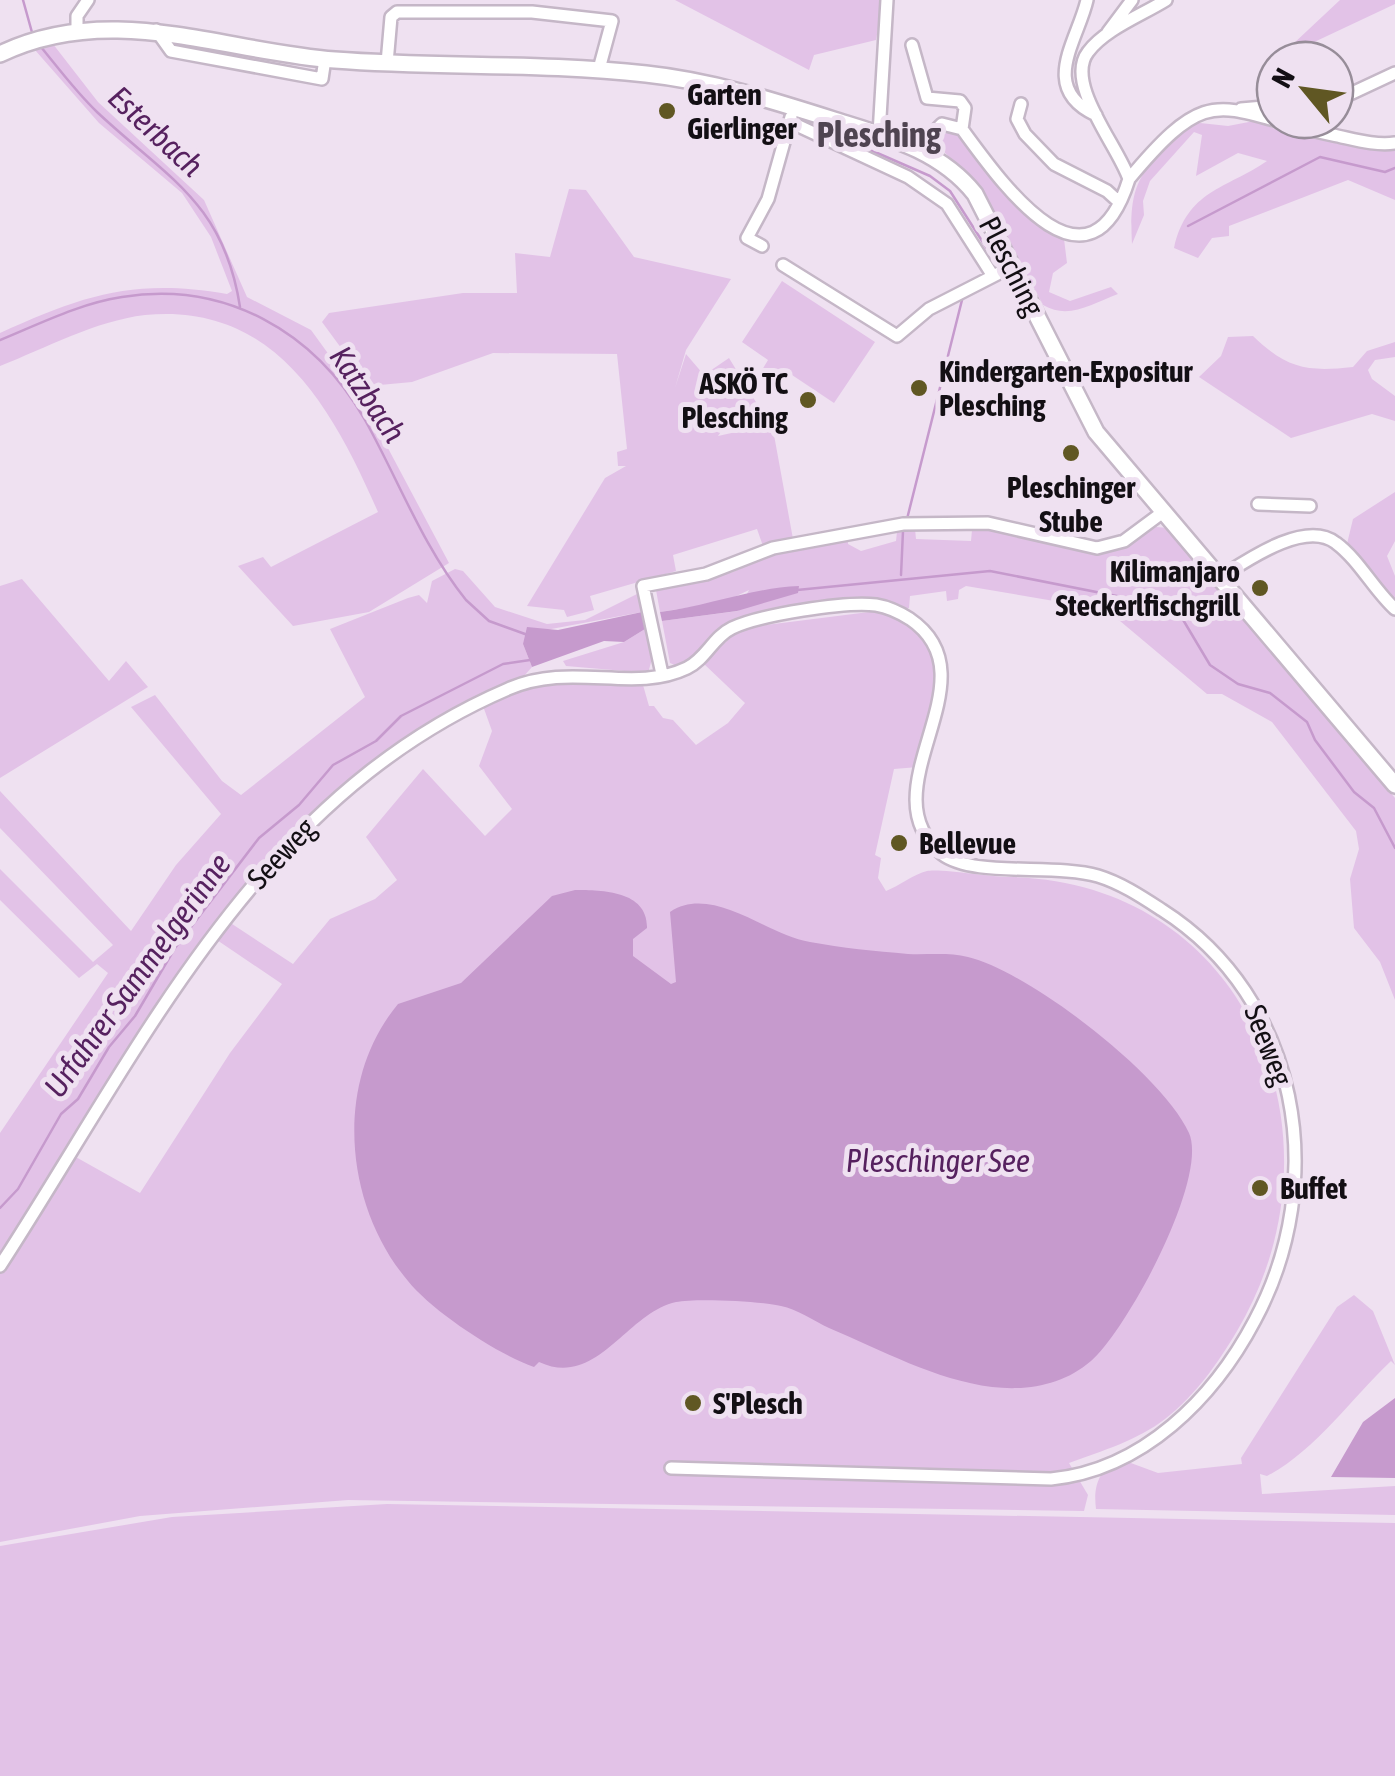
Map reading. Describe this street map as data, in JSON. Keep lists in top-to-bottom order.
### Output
{
  "streets": {
    "main road": ["Plesching"],
    "street": ["Seeweg"]
  },
  "districts": ["Plesching"],
  "water": [
    "Esterbach",
    "Katzbach",
    "Urfahrer Sammelgerinne",
    "Pleschinger See"
  ],
  "places": [
    "Garten Gierlinger",
    "Kindergarten-Expositur Plesching",
    "ASKÖ TC Plesching",
    "Pleschinger Stube",
    "Kilimanjaro Steckerlfischgrill",
    "Bellevue",
    "Buffet",
    "S'Plesch"
  ],
  "north": "top left"
}
